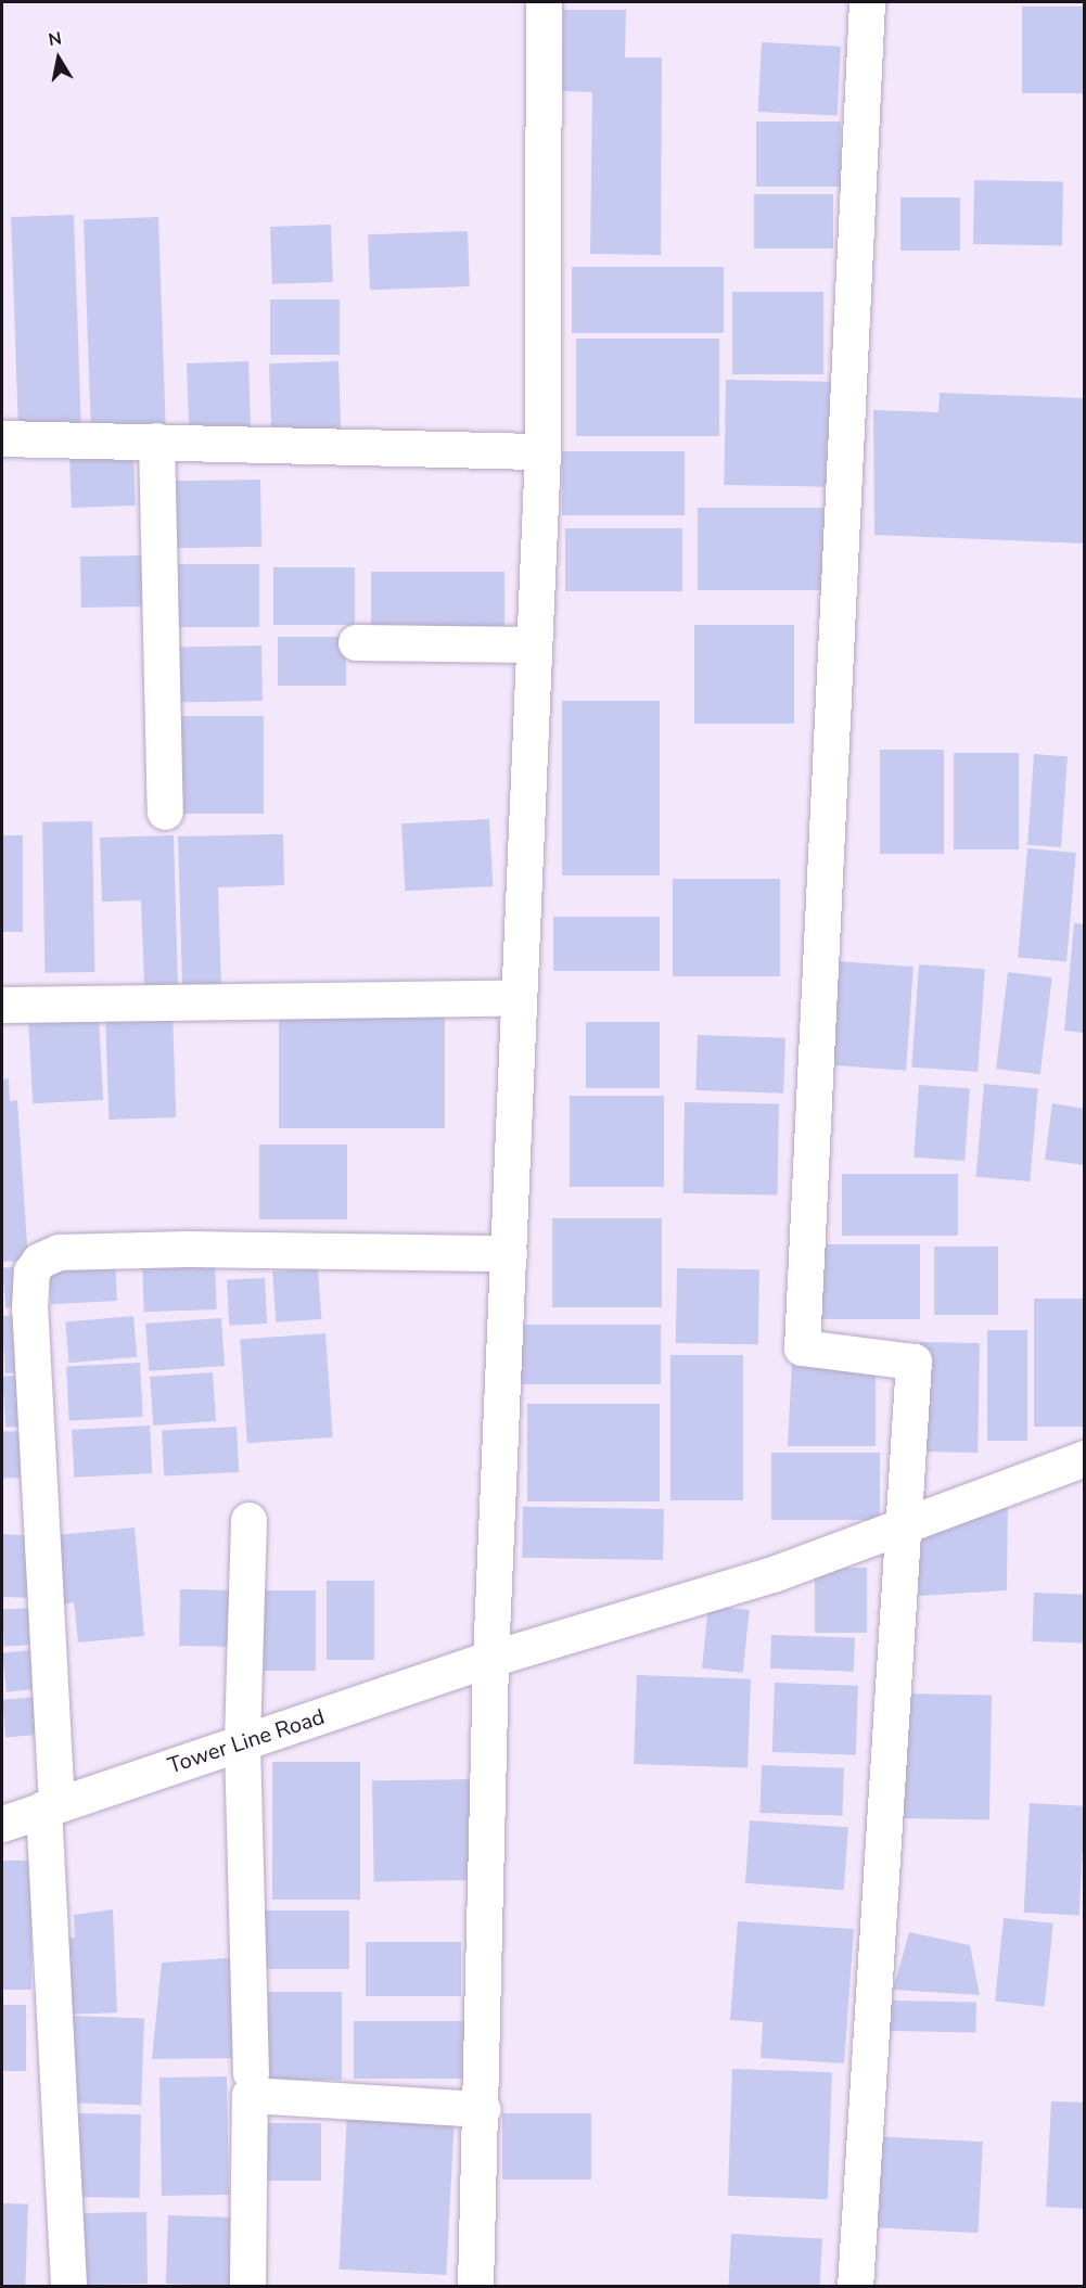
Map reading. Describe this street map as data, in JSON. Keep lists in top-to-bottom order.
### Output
{
  "streets": {
    "street": ["Tower Line Road"]
  },
  "north": "top"
}
